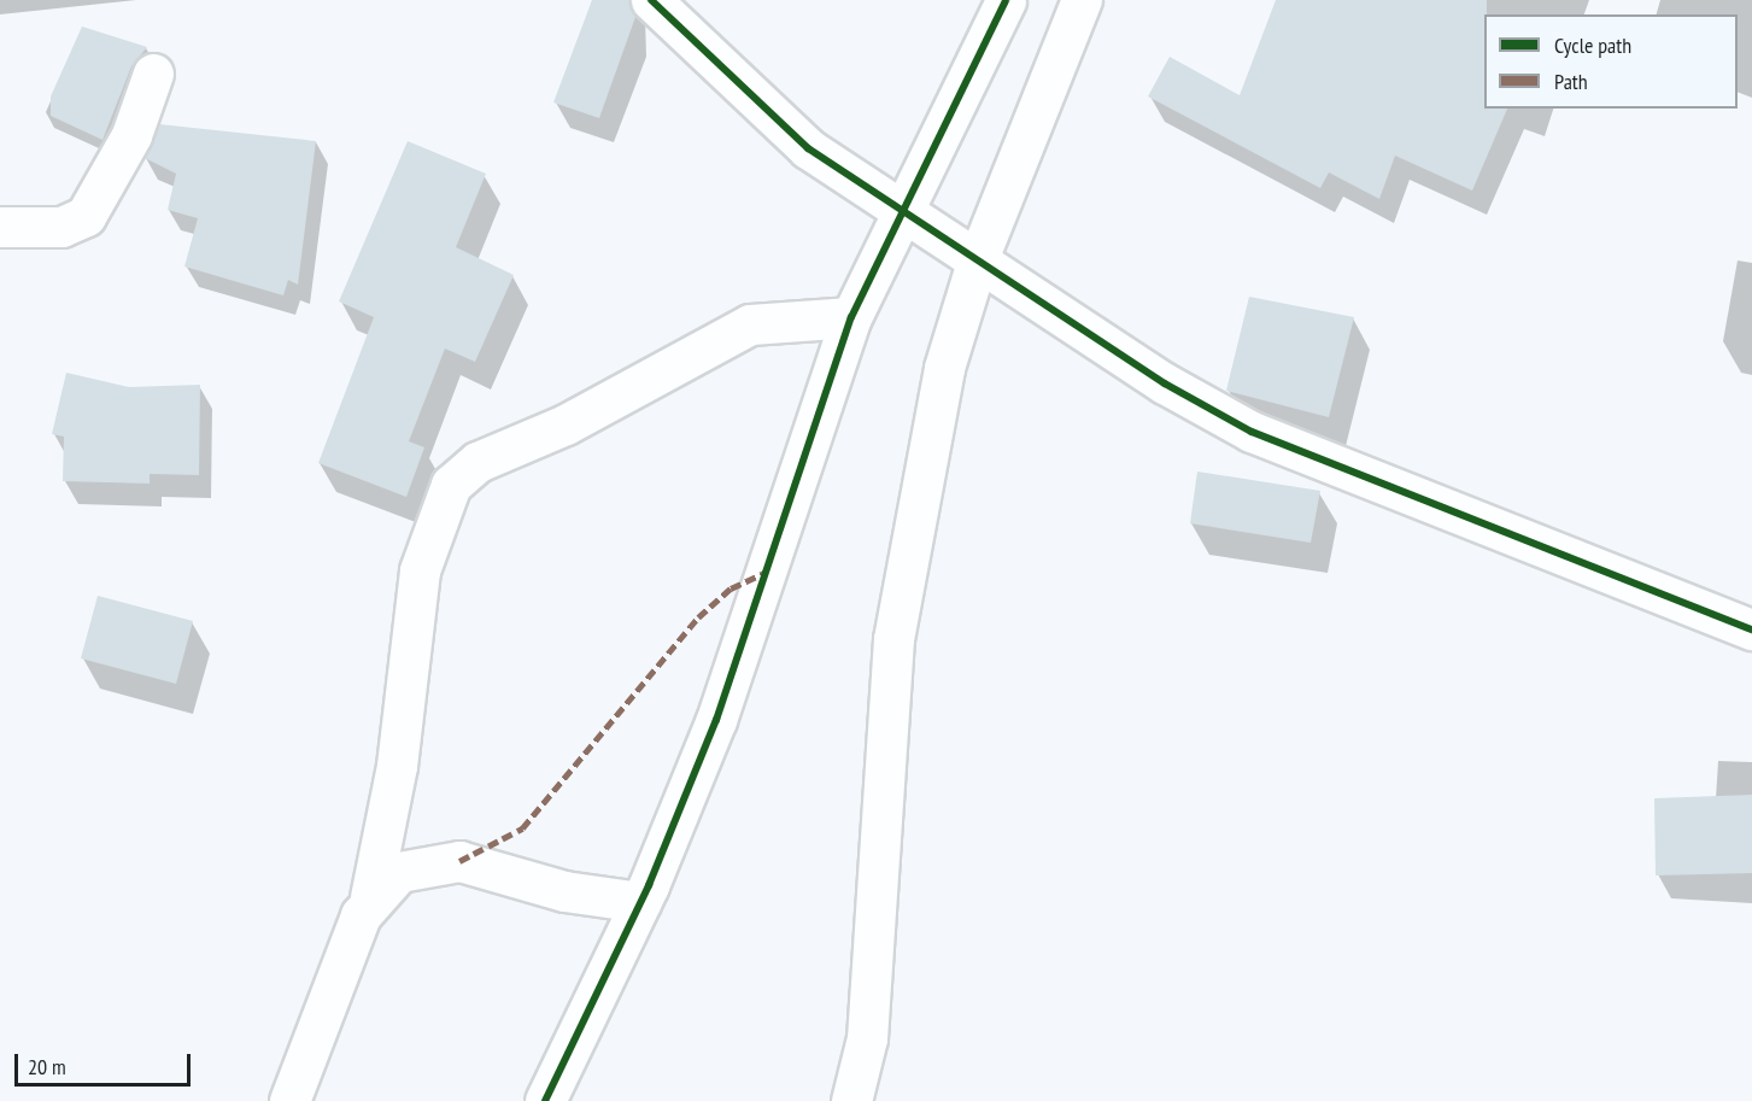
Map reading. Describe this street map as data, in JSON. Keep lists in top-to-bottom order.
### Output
{
  "legend": ["Cycle path", "Path"],
  "scale_bar": "20 m"
}
